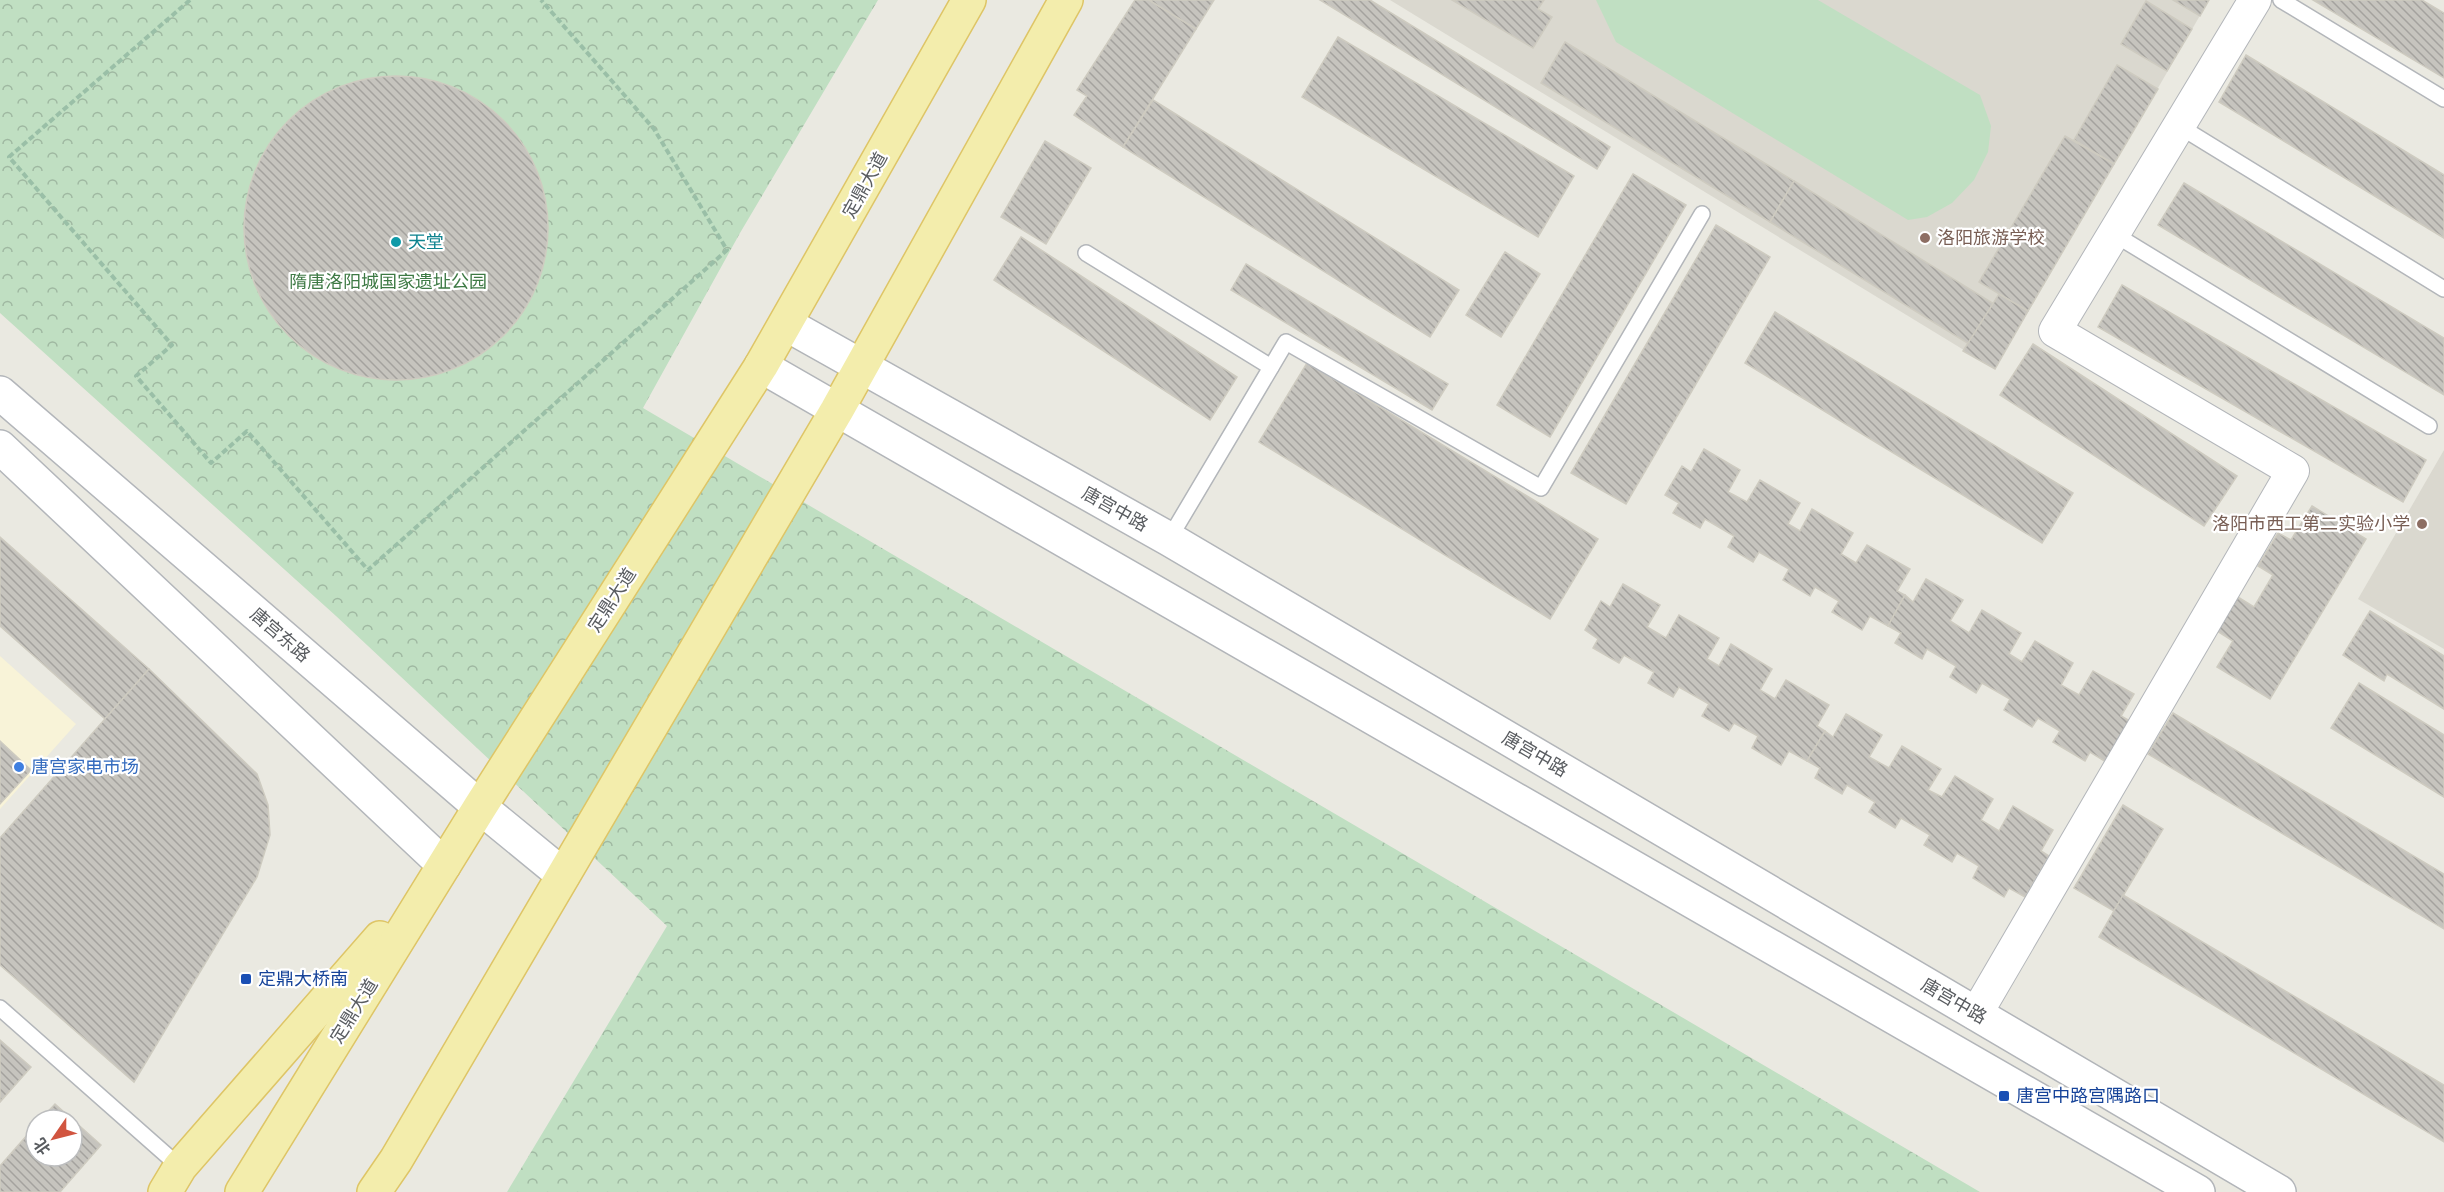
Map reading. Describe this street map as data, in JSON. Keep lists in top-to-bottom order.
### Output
{
  "streets": {
    "main road": ["定鼎大道", "唐宫中路", "唐宫东路"]
  },
  "crossings": [
    ["定鼎大道", "唐宫中路"],
    ["定鼎大道", "唐宫东路"]
  ],
  "parks": ["隋唐洛阳城国家遗址公园"],
  "places": {
    "other": [
      "洛阳旅游学校",
      "天堂",
      "洛阳市西工第二实验小学",
      "唐宫家电市场"
    ],
    "transit": ["定鼎大桥南", "唐宫中路宫隅路口"]
  },
  "north": "bottom left"
}
